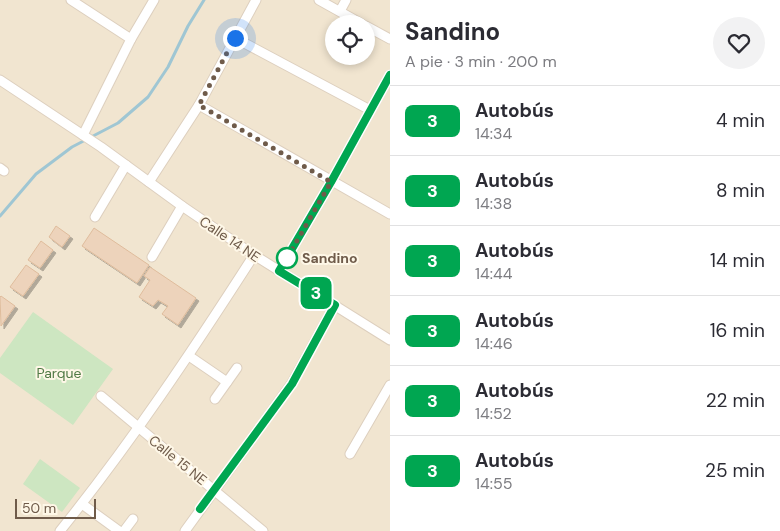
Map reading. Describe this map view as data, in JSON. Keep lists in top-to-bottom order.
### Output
{
  "streets": {
    "street": ["Calle 14 NE", "Calle 15 NE"]
  },
  "parks": ["Parque"],
  "places": ["Sandino"],
  "lines": ["bus line 3"],
  "scale_bar": "50 m",
  "page": {
    "on_map": "3",
    "heading": ["Sandino", "A pie · 3 min · 200 m"],
    "list": [
      {
        "mark": "3",
        "name": "Autobús",
        "note": "14:34",
        "value": "4 min"
      },
      {
        "mark": "3",
        "name": "Autobús",
        "note": "14:38",
        "value": "8 min"
      },
      {
        "mark": "3",
        "name": "Autobús",
        "note": "14:44",
        "value": "14 min"
      },
      {
        "mark": "3",
        "name": "Autobús",
        "note": "14:46",
        "value": "16 min"
      },
      {
        "mark": "3",
        "name": "Autobús",
        "note": "14:52",
        "value": "22 min"
      },
      {
        "mark": "3",
        "name": "Autobús",
        "note": "14:55",
        "value": "25 min"
      }
    ],
    "scale": "50 m"
  }
}
